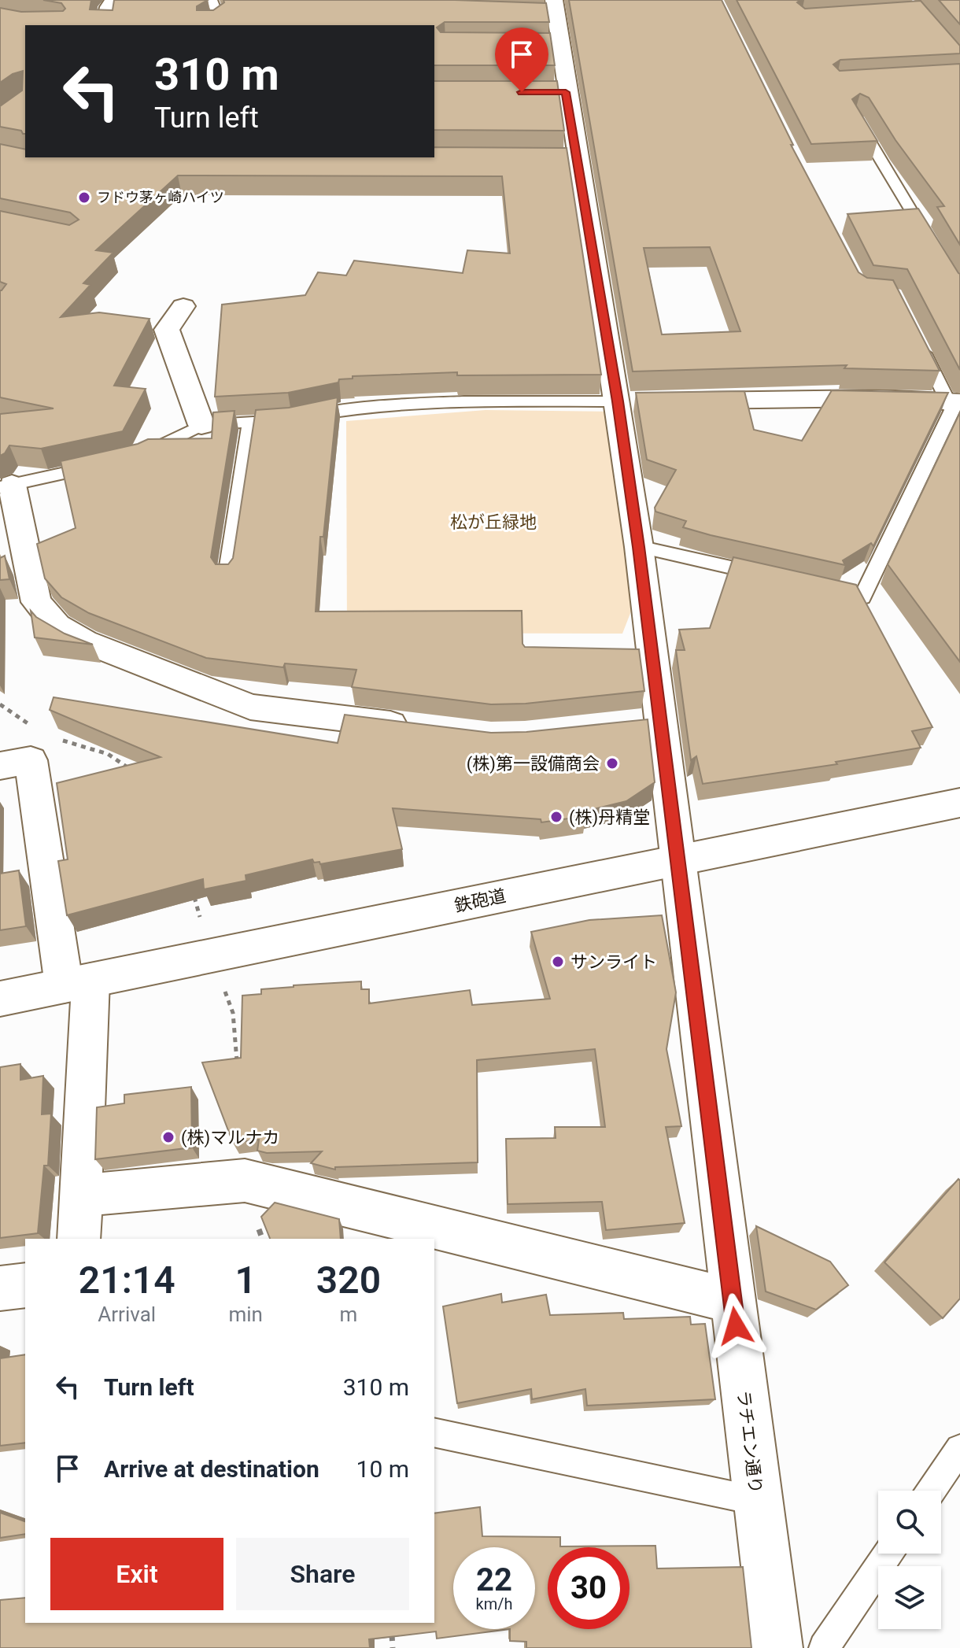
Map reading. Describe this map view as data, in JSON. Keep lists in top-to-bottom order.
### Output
{
  "streets": {
    "street": ["鉄砲道", "ラチエン通り"]
  },
  "crossings": [
    ["鉄砲道", "ラチエン通り"]
  ],
  "parks": ["松が丘緑地"],
  "places": [
    "フドウ茅ヶ崎ハイツ",
    "(株)第一設備商会",
    "(株)丹精堂",
    "サンライト",
    "(株)マルナカ"
  ],
  "page": {
    "turn": ["310 m", "Turn left"],
    "eta": [
      "21:14",
      "Arrival",
      "1",
      "min",
      "320",
      "m"
    ],
    "list": [
      {
        "name": "Turn left",
        "value": "310 m"
      },
      {
        "name": "Arrive at destination",
        "value": "10 m"
      }
    ],
    "buttons": ["Exit", "Share"],
    "speed": "22 km/h",
    "limit": "30"
  }
}
